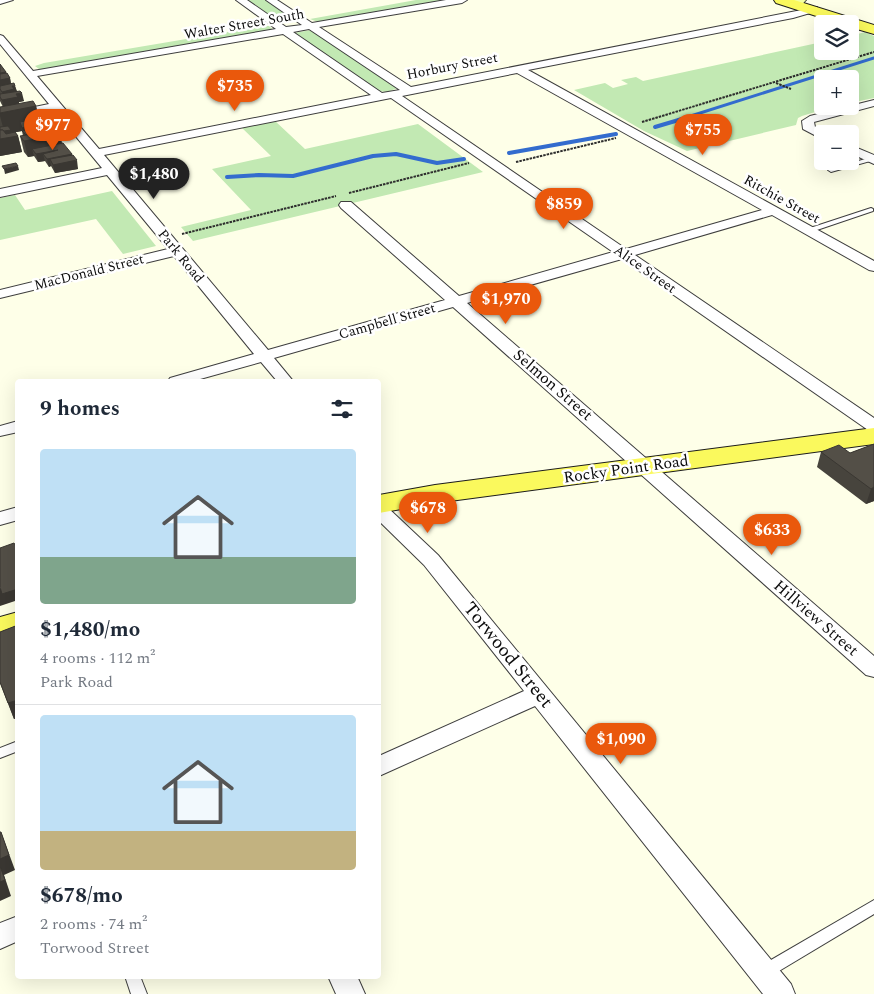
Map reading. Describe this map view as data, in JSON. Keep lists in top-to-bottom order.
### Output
{
  "streets": {
    "main road": ["Rocky Point Road"],
    "street": [
      "Walter Street South",
      "Horbury Street",
      "Ritchie Street",
      "Park Road",
      "Alice Street",
      "MacDonald Street",
      "Campbell Street",
      "Selmon Street",
      "Hillview Street",
      "Torwood Street"
    ]
  },
  "crossings": [
    ["Walter Street South", "Park Road"],
    ["Walter Street South", "Alice Street"],
    ["Horbury Street", "Ritchie Street"],
    ["Horbury Street", "Park Road"],
    ["Horbury Street", "Alice Street"],
    ["Ritchie Street", "Campbell Street"],
    ["Park Road", "MacDonald Street"],
    ["Park Road", "Campbell Street"],
    ["Alice Street", "Campbell Street"],
    ["Campbell Street", "Selmon Street"],
    ["Selmon Street", "Rocky Point Road"],
    ["Selmon Street", "Hillview Street"],
    ["Rocky Point Road", "Hillview Street"],
    ["Rocky Point Road", "Torwood Street"]
  ],
  "page": {
    "map_buttons": ["+", "−"],
    "price": [
      "$735",
      "$977",
      "$755",
      "$1,480",
      "$859",
      "$1,970",
      "$678",
      "$633",
      "$1,090"
    ],
    "heading": "9 homes",
    "list": [
      {
        "name": "$1,480/mo",
        "note": "4 rooms · 112 m² · Park Road"
      },
      {
        "name": "$678/mo",
        "note": "2 rooms · 74 m² · Torwood Street"
      }
    ]
  }
}
